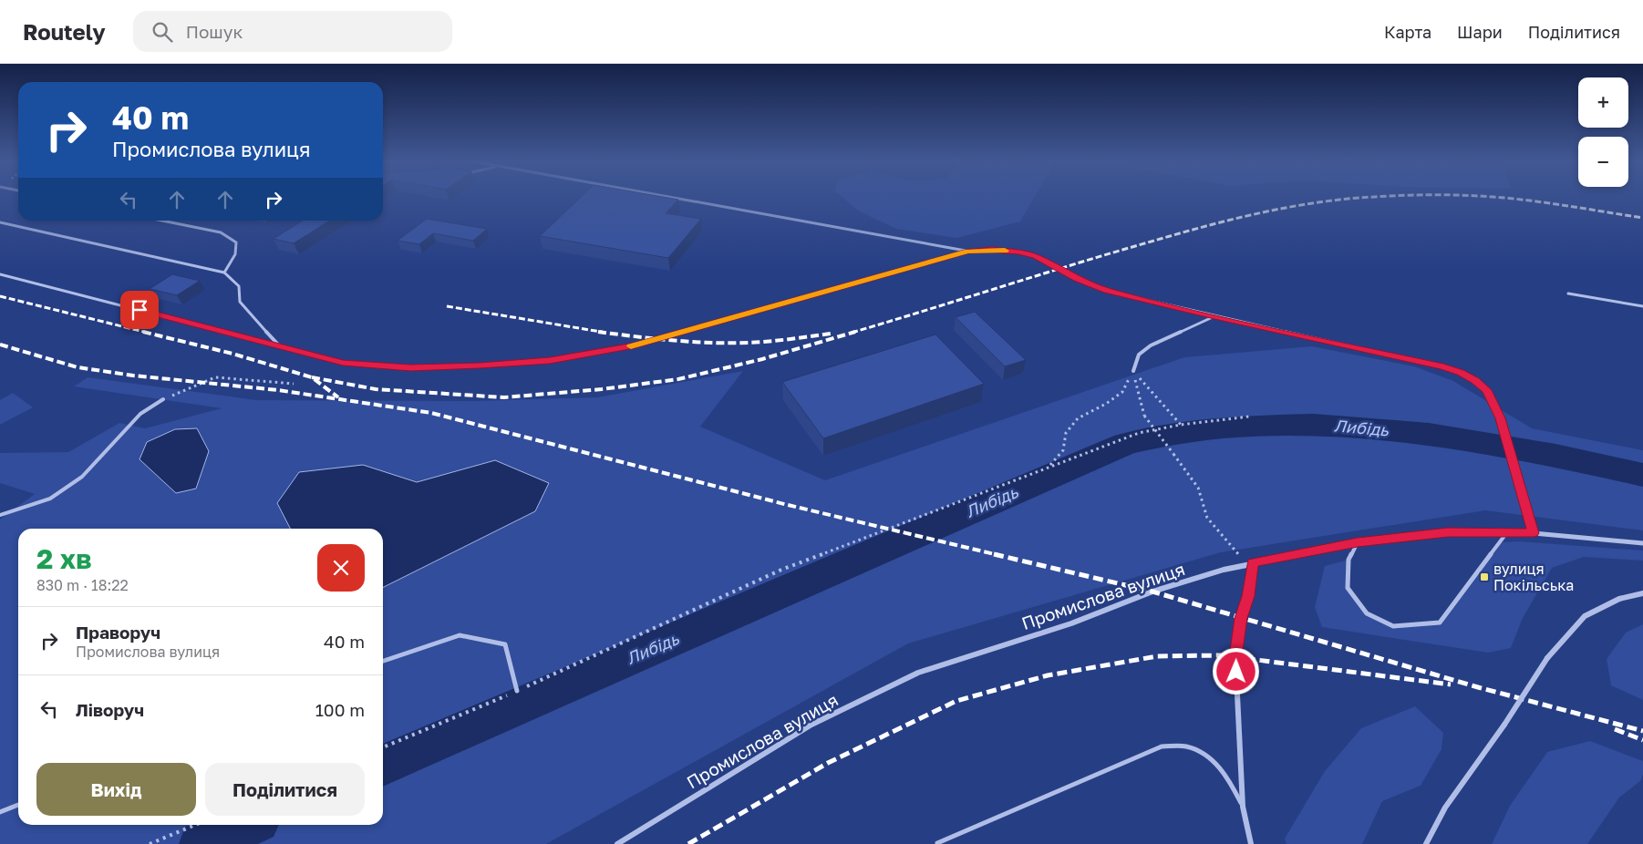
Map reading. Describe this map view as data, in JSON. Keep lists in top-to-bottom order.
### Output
{
  "streets": {
    "street": ["Промислова вулиця"]
  },
  "water": ["Либідь"],
  "places": {
    "transit": ["вулиця Покільська"]
  },
  "page": {
    "header": "Routely",
    "search": "Пошук",
    "nav": ["Карта", "Шари", "Поділитися"],
    "map_buttons": ["+", "−"],
    "turn": ["40 m", "Промислова вулиця"],
    "heading": ["2 хв", "830 m · 18:22"],
    "list": [
      {
        "name": "Праворуч",
        "note": "Промислова вулиця",
        "value": "40 m"
      },
      {
        "name": "Ліворуч",
        "value": "100 m"
      }
    ],
    "buttons": ["Вихід", "Поділитися"]
  }
}
